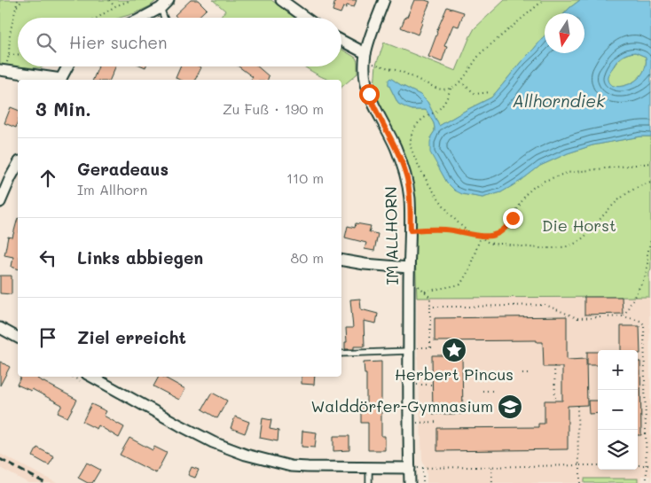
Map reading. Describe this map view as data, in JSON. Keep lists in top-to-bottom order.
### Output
{
  "streets": {
    "street": ["IM ALLHORN"]
  },
  "water": ["Allhorndiek"],
  "parks": ["Die Horst"],
  "places": {
    "place": ["Herbert Pincus"],
    "school or university": ["Walddörfer-Gymnasium"]
  },
  "north": "bottom",
  "page": {
    "search": "Hier suchen",
    "heading": ["3 Min.", "Zu Fuß · 190 m"],
    "list": [
      ["Geradeaus", "Im Allhorn", "110 m"],
      ["Links abbiegen", "80 m"],
      "Ziel erreicht"
    ],
    "map_buttons": ["+", "−"]
  }
}
